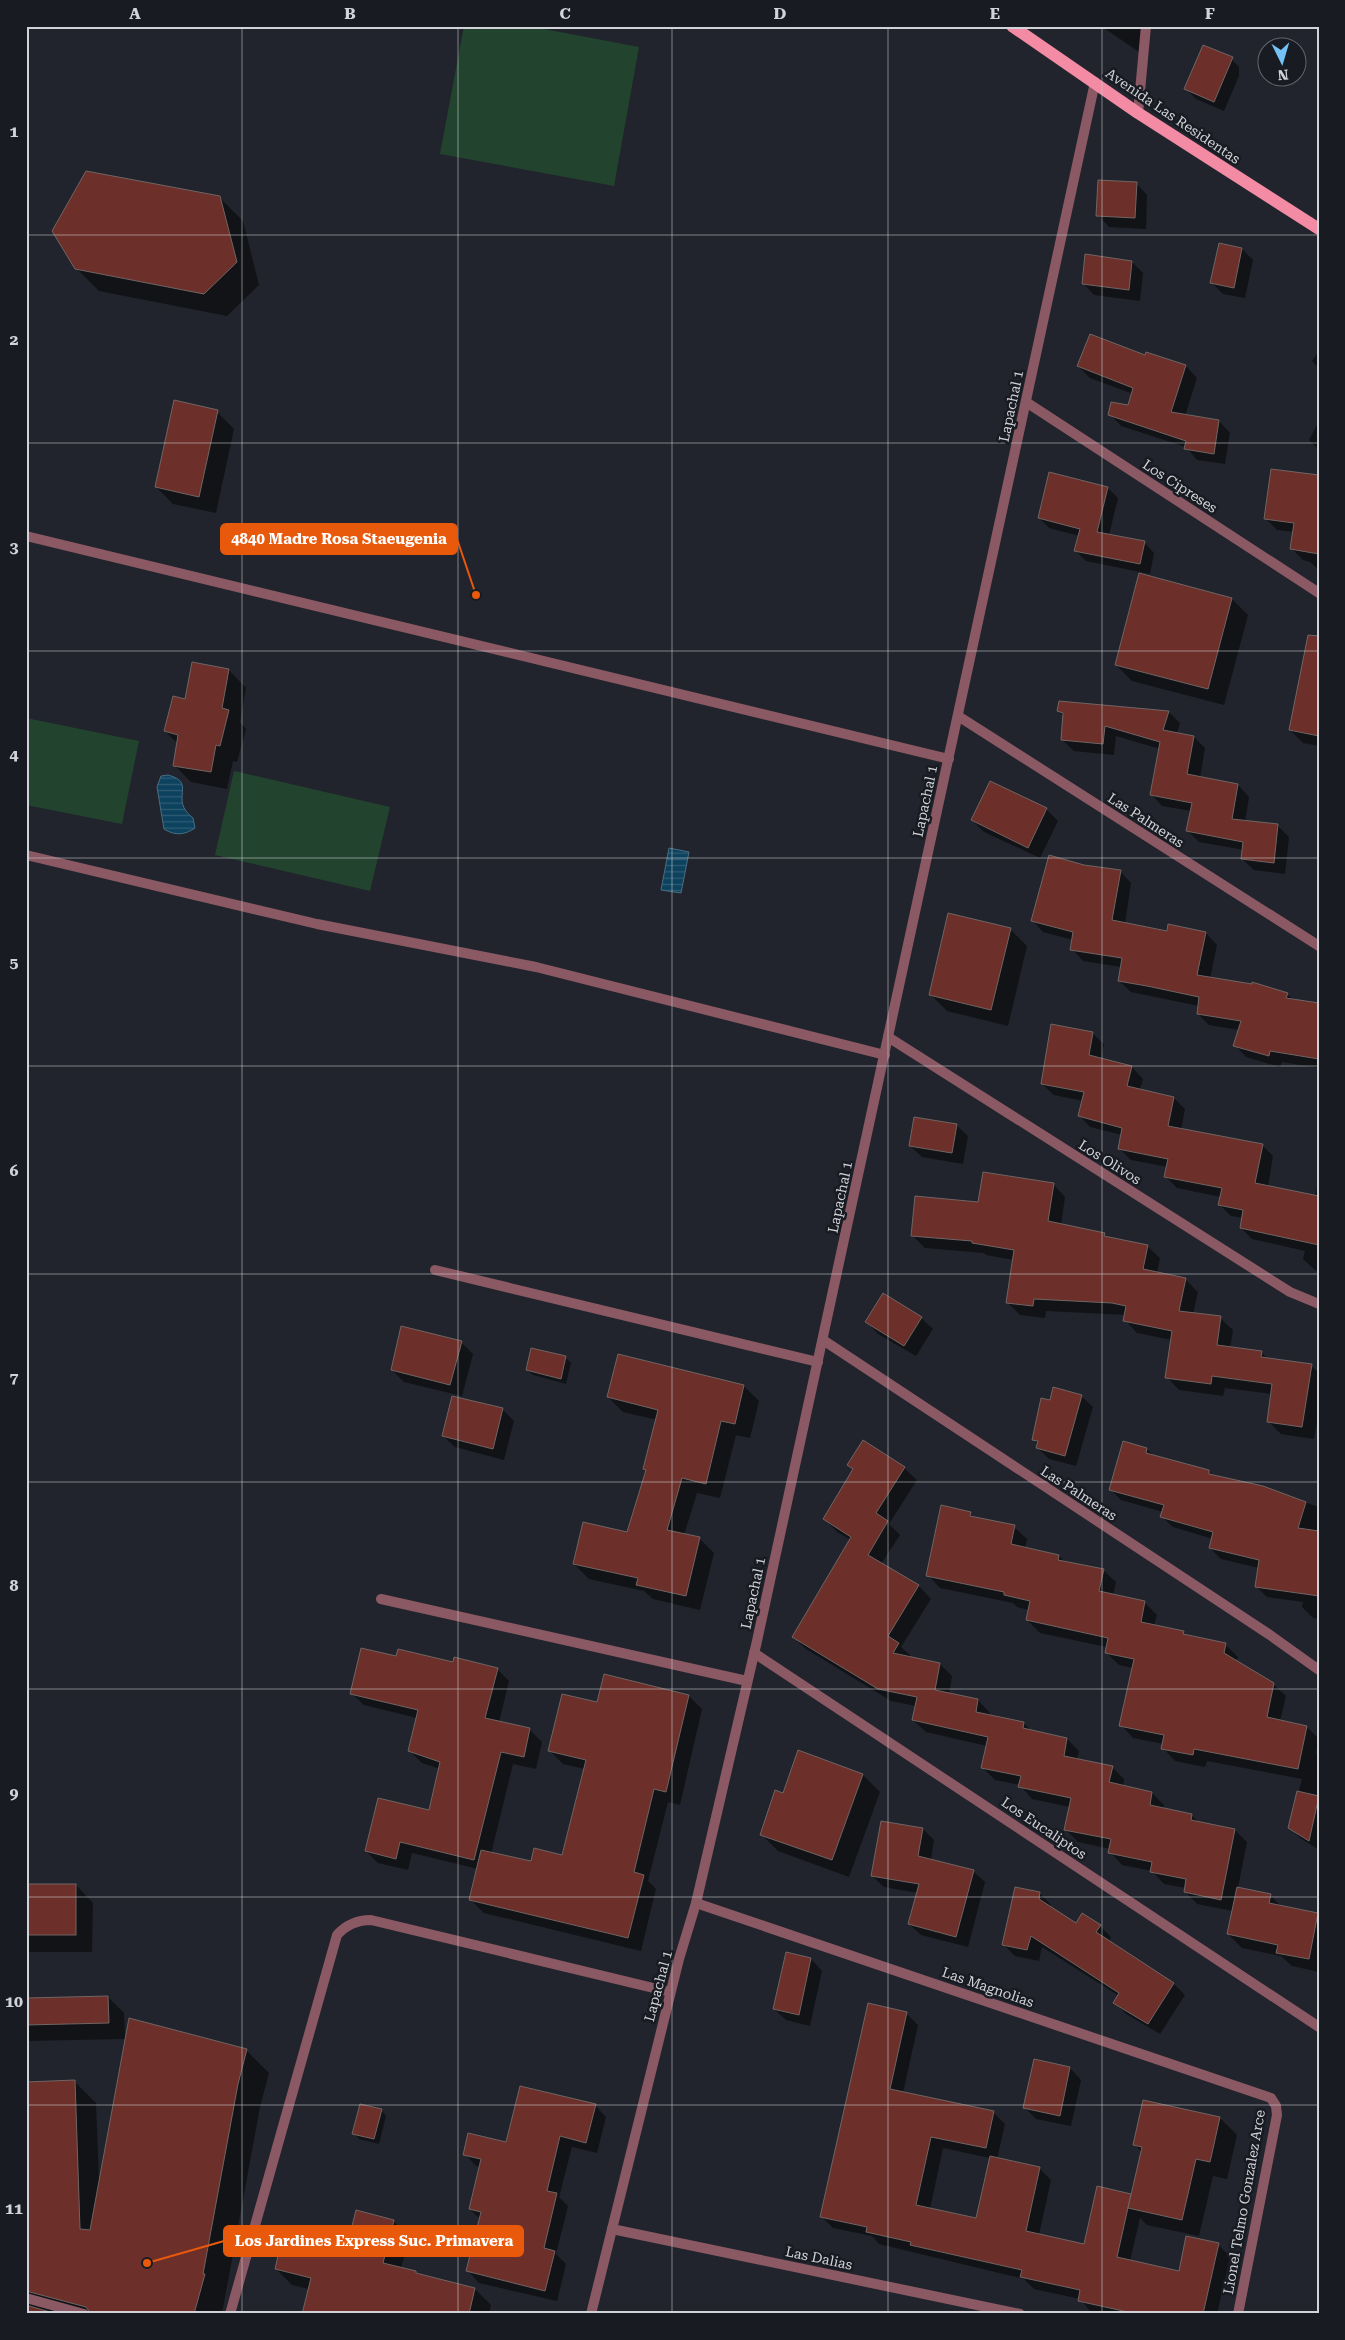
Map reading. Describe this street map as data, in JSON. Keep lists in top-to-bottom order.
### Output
{
  "streets": {
    "main road": ["Avenida Las Residentas"],
    "street": [
      "Lapachal 1",
      "Los Cipreses",
      "Las Palmeras",
      "Los Olivos",
      "Los Eucaliptos",
      "Las Magnolias",
      "Lionel Telmo Gonzalez Arce",
      "Las Dalias"
    ]
  },
  "crossings": [
    ["Avenida Las Residentas", "Lapachal 1"],
    ["Lapachal 1", "Los Cipreses"],
    ["Lapachal 1", "Las Palmeras"],
    ["Lapachal 1", "Los Olivos"],
    ["Lapachal 1", "Los Eucaliptos"],
    ["Lapachal 1", "Las Magnolias"],
    ["Lapachal 1", "Las Dalias"],
    ["Las Magnolias", "Lionel Telmo Gonzalez Arce"]
  ],
  "places": ["4840 Madre Rosa Staeugenia", "Los Jardines Express Suc. Primavera"],
  "north": "bottom",
  "grid": {
    "columns": [
      "A",
      "B",
      "C",
      "D",
      "E",
      "F"
    ],
    "rows": [
      "1",
      "2",
      "3",
      "4",
      "5",
      "6",
      "7",
      "8",
      "9",
      "10",
      "11"
    ]
  }
}
